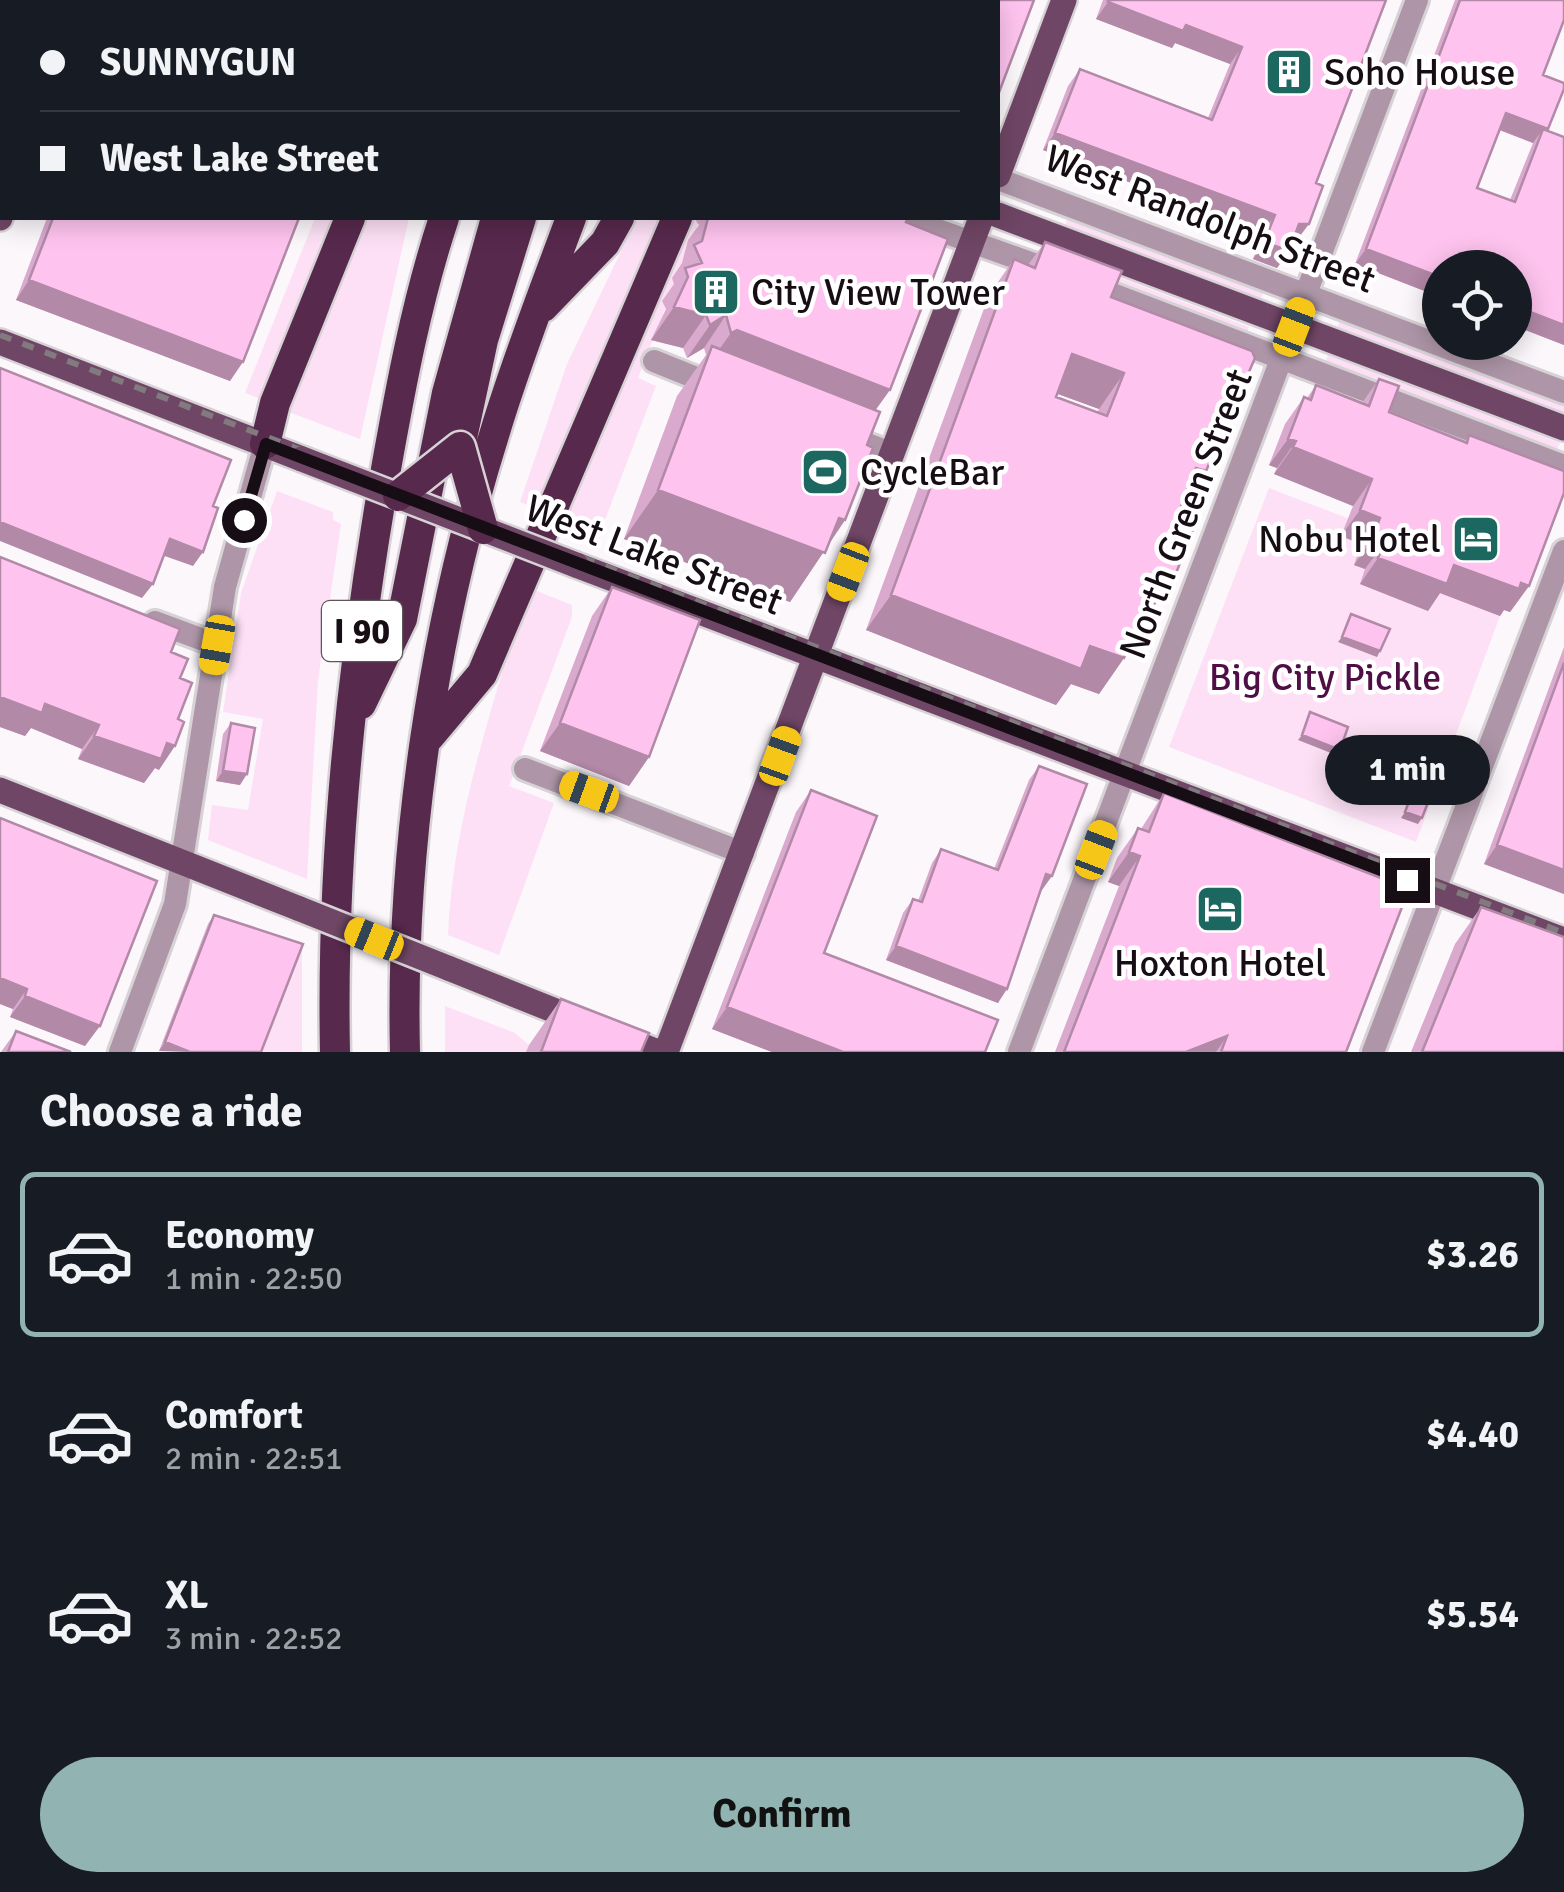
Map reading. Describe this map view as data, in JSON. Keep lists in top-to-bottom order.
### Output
{
  "streets": {
    "highway": ["I 90"],
    "main road": ["West Randolph Street", "West Lake Street"],
    "street": ["North Green Street"]
  },
  "crossings": [
    ["West Randolph Street", "North Green Street"],
    ["North Green Street", "West Lake Street"]
  ],
  "parks": ["Big City Pickle"],
  "places": {
    "building": ["Soho House", "City View Tower"],
    "sports": ["CycleBar"],
    "hotel": ["Nobu Hotel", "Hoxton Hotel"]
  },
  "page": {
    "banner": ["SUNNYGUN", "West Lake Street"],
    "bubble": "1 min",
    "heading": "Choose a ride",
    "list": [
      {
        "name": "Economy",
        "note": "1 min · 22:50",
        "value": "$3.26"
      },
      {
        "name": "Comfort",
        "note": "2 min · 22:51",
        "value": "$4.40"
      },
      {
        "name": "XL",
        "note": "3 min · 22:52",
        "value": "$5.54"
      }
    ],
    "buttons": "Confirm"
  }
}
